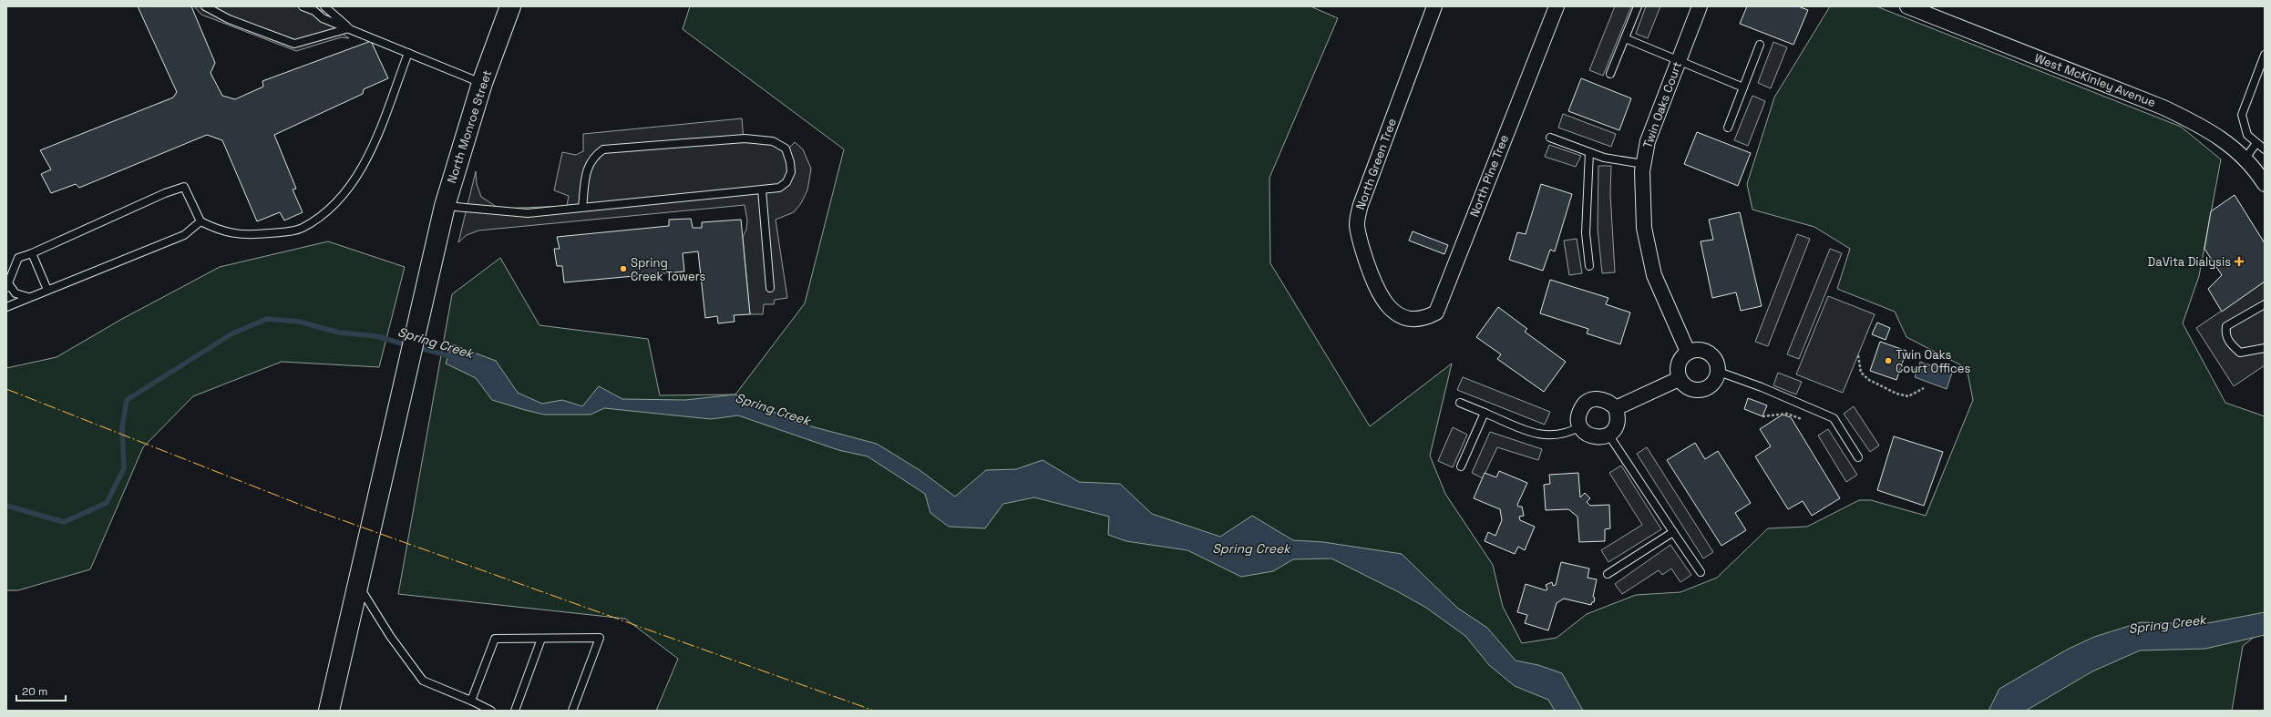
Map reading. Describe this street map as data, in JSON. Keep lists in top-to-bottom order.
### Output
{
  "streets": {
    "street": [
      "West McKinley Avenue",
      "Twin Oaks Court",
      "North Monroe Street",
      "North Green Tree",
      "North Pine Tree"
    ]
  },
  "crossings": [
    ["North Green Tree", "North Pine Tree"]
  ],
  "water": ["Spring Creek"],
  "places": {
    "health": ["DaVita Dialysis"],
    "other": ["Spring Creek Towers", "Twin Oaks Court Offices"]
  },
  "scale_bar": "20 m"
}
